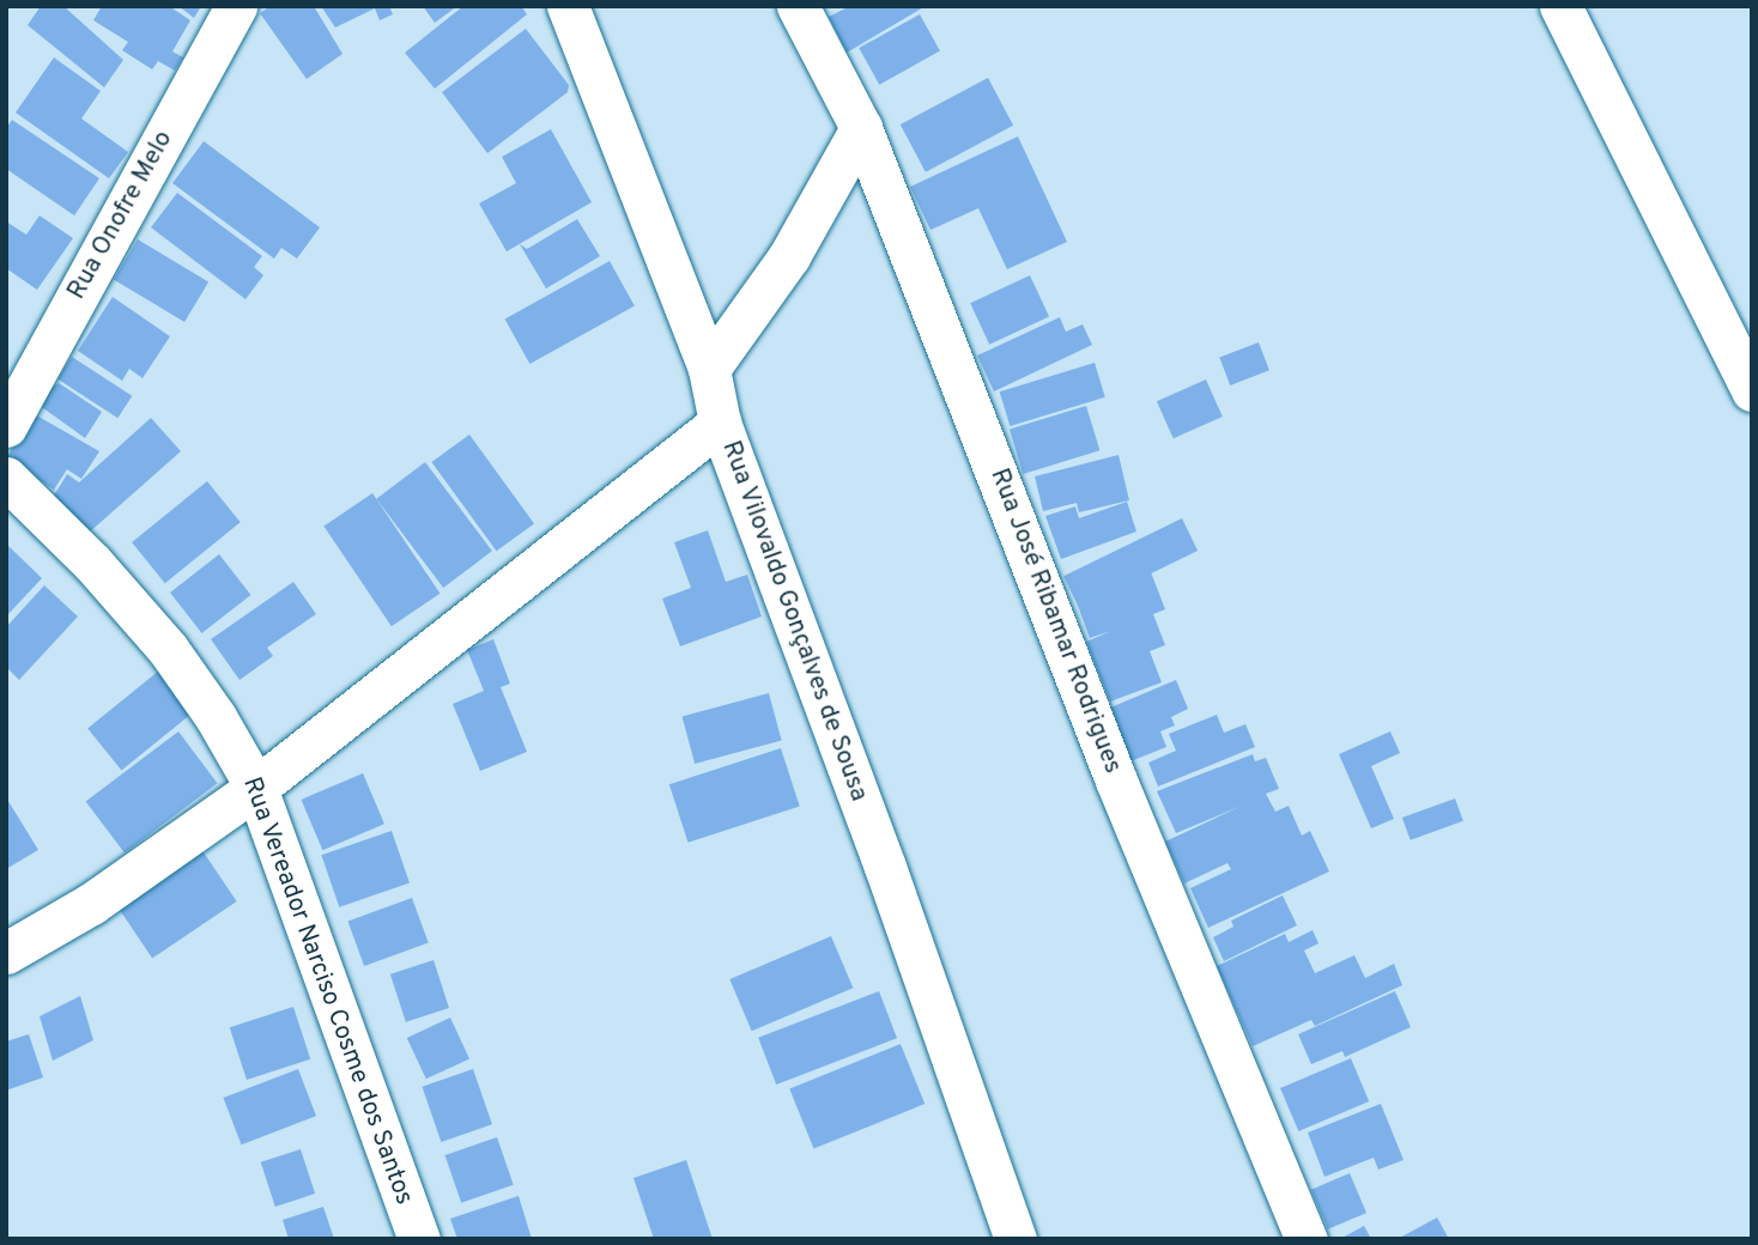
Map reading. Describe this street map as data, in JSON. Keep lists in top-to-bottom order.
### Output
{
  "streets": {
    "street": [
      "Rua Onofre Melo",
      "Rua Vilovaldo Gonçalves de Sousa",
      "Rua José Ribamar Rodrigues",
      "Rua Vereador Narciso Cosme dos Santos"
    ]
  }
}
